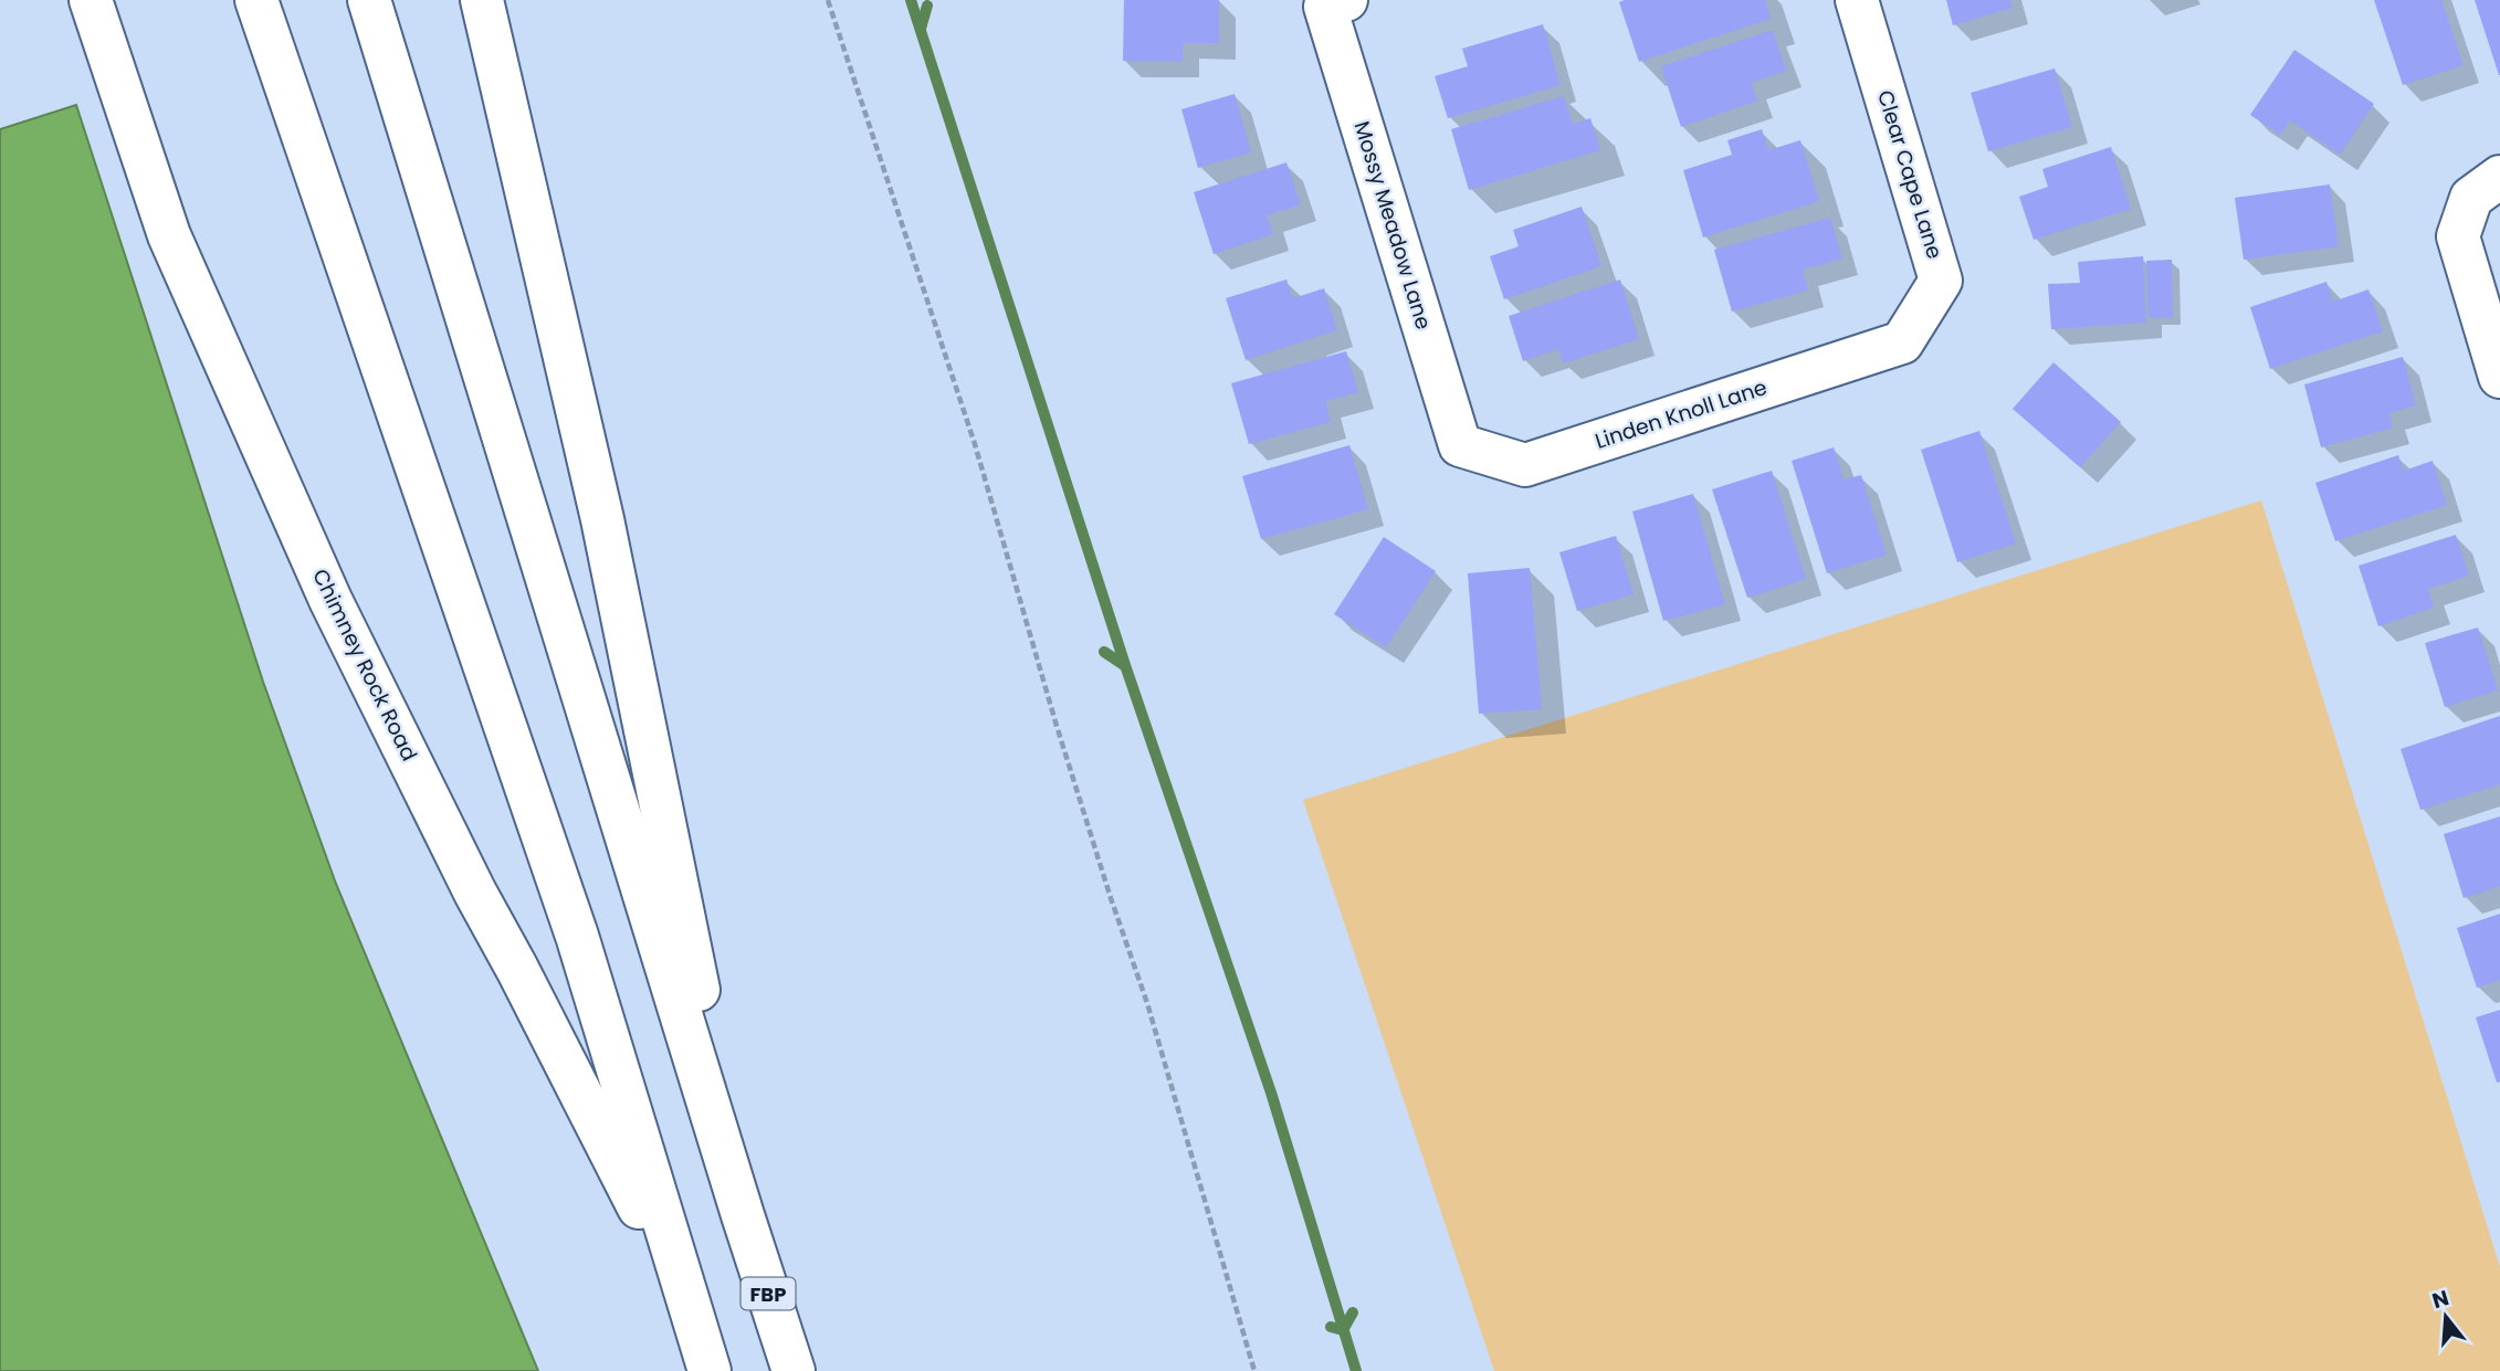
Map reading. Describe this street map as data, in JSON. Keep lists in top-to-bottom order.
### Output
{
  "streets": {
    "main road": [
      "Clear Cape Lane",
      "Mossy Meadow Lane",
      "Linden Knoll Lane",
      "Chimney Rock Road",
      "FBP"
    ]
  },
  "crossings": [
    ["Clear Cape Lane", "Linden Knoll Lane"],
    ["Mossy Meadow Lane", "Linden Knoll Lane"]
  ],
  "north": "top"
}
